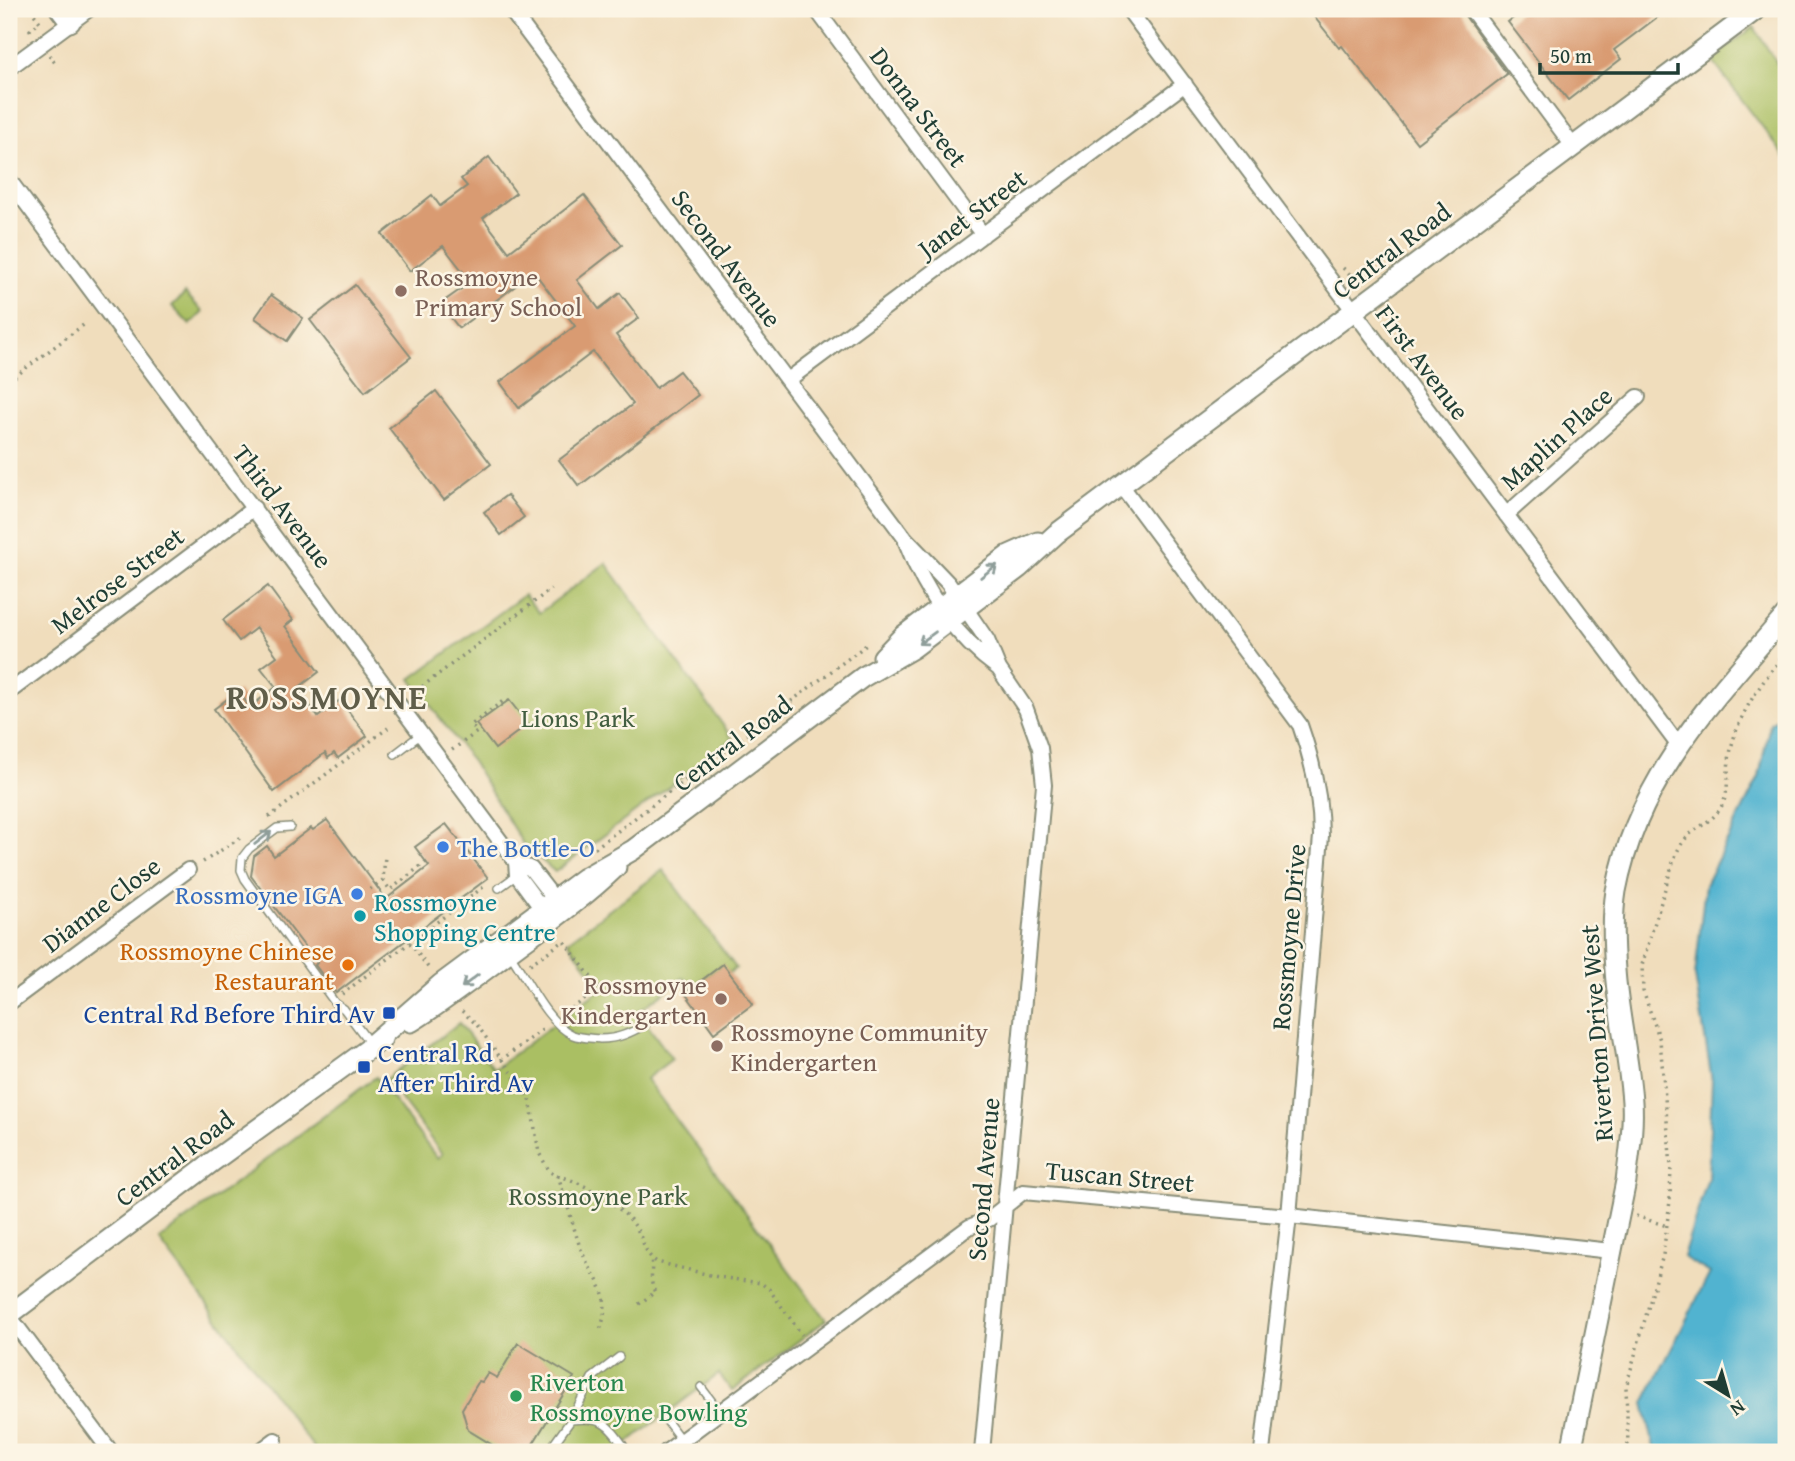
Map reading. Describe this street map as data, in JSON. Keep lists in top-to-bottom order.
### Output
{
  "streets": {
    "street": [
      "Donna Street",
      "Janet Street",
      "Central Road",
      "Second Avenue",
      "First Avenue",
      "Maplin Place",
      "Third Avenue",
      "Melrose Street",
      "Dianne Close",
      "Rossmoyne Drive",
      "Riverton Drive West",
      "Tuscan Street"
    ]
  },
  "crossings": [
    ["Donna Street", "Janet Street"],
    ["Janet Street", "Second Avenue"],
    ["Janet Street", "First Avenue"],
    ["Central Road", "Second Avenue"],
    ["Central Road", "First Avenue"],
    ["Central Road", "Third Avenue"],
    ["Central Road", "Rossmoyne Drive"],
    ["Second Avenue", "Tuscan Street"],
    ["First Avenue", "Maplin Place"],
    ["First Avenue", "Riverton Drive West"],
    ["Third Avenue", "Melrose Street"],
    ["Rossmoyne Drive", "Tuscan Street"],
    ["Riverton Drive West", "Tuscan Street"]
  ],
  "districts": ["ROSSMOYNE"],
  "parks": ["Lions Park", "Rossmoyne Park"],
  "places": {
    "other": [
      "Rossmoyne Primary School",
      "The Bottle-O",
      "Rossmoyne IGA",
      "Rossmoyne Shopping Centre",
      "Rossmoyne Chinese Restaurant",
      "Rossmoyne Kindergarten",
      "Rossmoyne Community Kindergarten",
      "Riverton Rossmoyne Bowling"
    ],
    "transit": ["Central Rd Before Third Av", "Central Rd After Third Av"]
  },
  "scale_bar": "50 m",
  "north": "bottom right"
}
